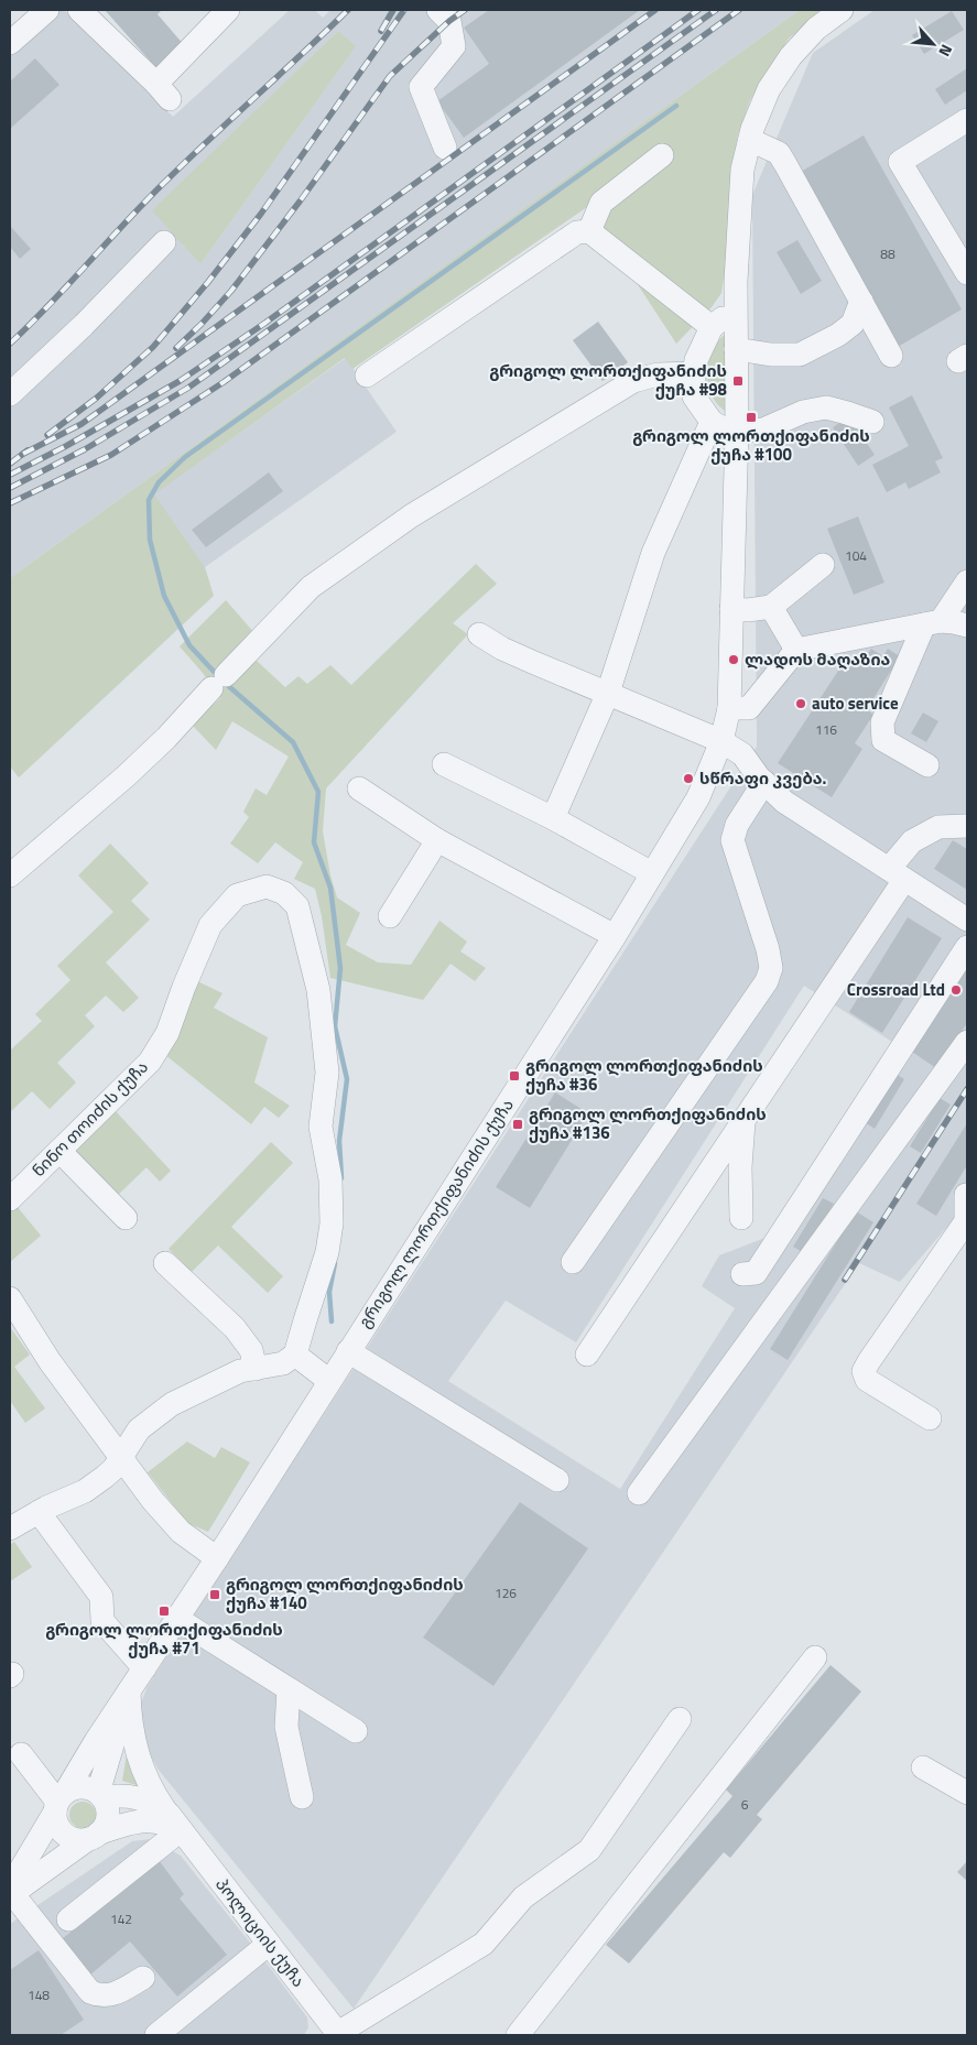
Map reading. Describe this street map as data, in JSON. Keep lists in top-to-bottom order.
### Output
{
  "streets": {
    "street": ["ნინო თოიძის ქუჩა", "გრიგოლ ლორთქიფანიძის ქუჩა", "პოლიციის ქუჩა"]
  },
  "crossings": [
    ["გრიგოლ ლორთქიფანიძის ქუჩა", "პოლიციის ქუჩა"]
  ],
  "places": {
    "transit": [
      "გრიგოლ ლორთქიფანიძის ქუჩა #98",
      "გრიგოლ ლორთქიფანიძის ქუჩა #100",
      "გრიგოლ ლორთქიფანიძის ქუჩა #36",
      "გრიგოლ ლორთქიფანიძის ქუჩა #136",
      "გრიგოლ ლორთქიფანიძის ქუჩა #140",
      "გრიგოლ ლორთქიფანიძის ქუჩა #71"
    ],
    "other": [
      "ლადოს მაღაზია",
      "auto service",
      "სწრაფი კვება.",
      "Crossroad Ltd"
    ]
  },
  "house_numbers": [
    "88",
    "104",
    "116",
    "126",
    "6",
    "142",
    "148"
  ],
  "north": "bottom right"
}
